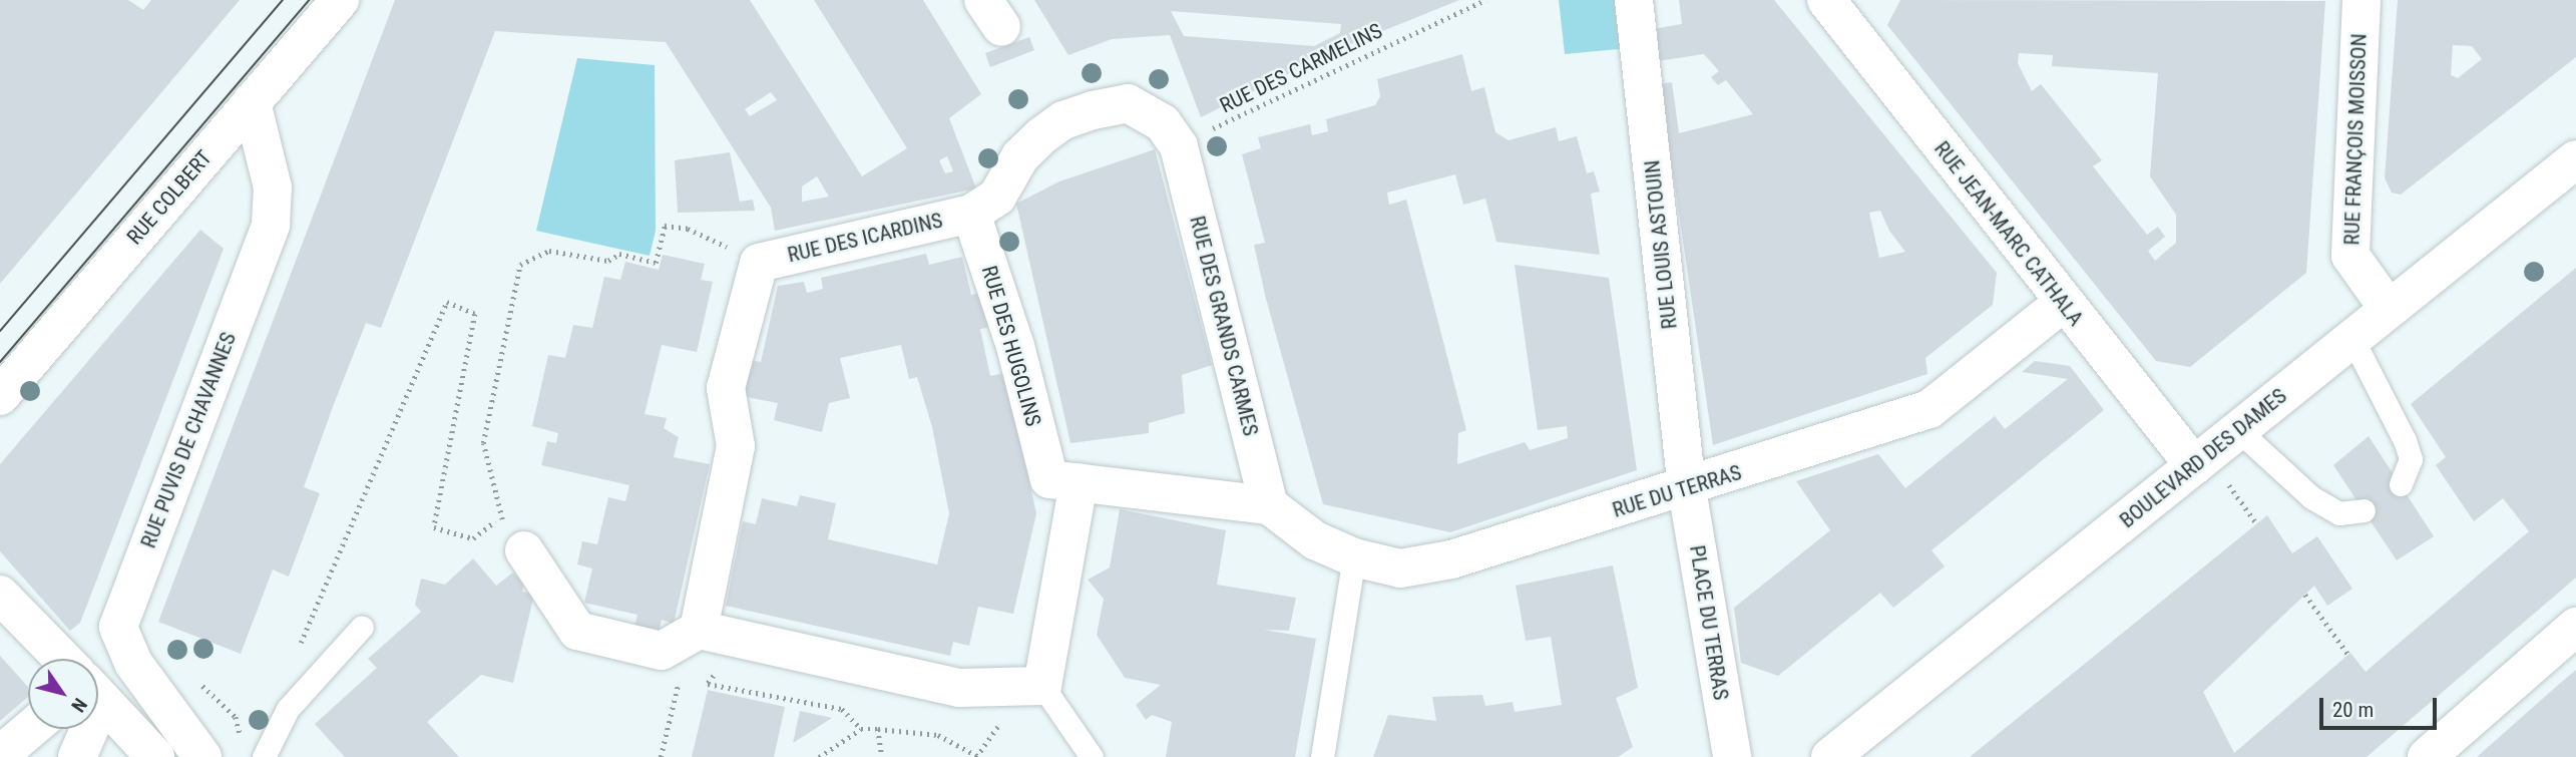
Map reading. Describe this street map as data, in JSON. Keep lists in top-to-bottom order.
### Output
{
  "streets": {
    "street": [
      "RUE FRANÇOIS MOISSON",
      "RUE COLBERT",
      "RUE JEAN-MARC CATHALA",
      "RUE DES ICARDINS",
      "RUE LOUIS ASTOUIN",
      "RUE DES GRANDS CARMES",
      "RUE DES HUGOLINS",
      "RUE PUVIS DE CHAVANNES",
      "BOULEVARD DES DAMES",
      "RUE DU TERRAS",
      "PLACE DU TERRAS"
    ],
    "path": ["RUE DES CARMELINS"]
  },
  "crossings": [
    ["RUE DES CARMELINS", "RUE DES GRANDS CARMES"],
    ["RUE FRANÇOIS MOISSON", "BOULEVARD DES DAMES"],
    ["RUE COLBERT", "RUE PUVIS DE CHAVANNES"],
    ["RUE JEAN-MARC CATHALA", "BOULEVARD DES DAMES"],
    ["RUE JEAN-MARC CATHALA", "RUE DU TERRAS"],
    ["RUE DES ICARDINS", "RUE DES HUGOLINS"],
    ["RUE LOUIS ASTOUIN", "RUE DU TERRAS"],
    ["RUE LOUIS ASTOUIN", "PLACE DU TERRAS"],
    ["RUE DES GRANDS CARMES", "RUE DU TERRAS"],
    ["RUE DU TERRAS", "PLACE DU TERRAS"]
  ],
  "scale_bar": "20 m",
  "north": "bottom right"
}
